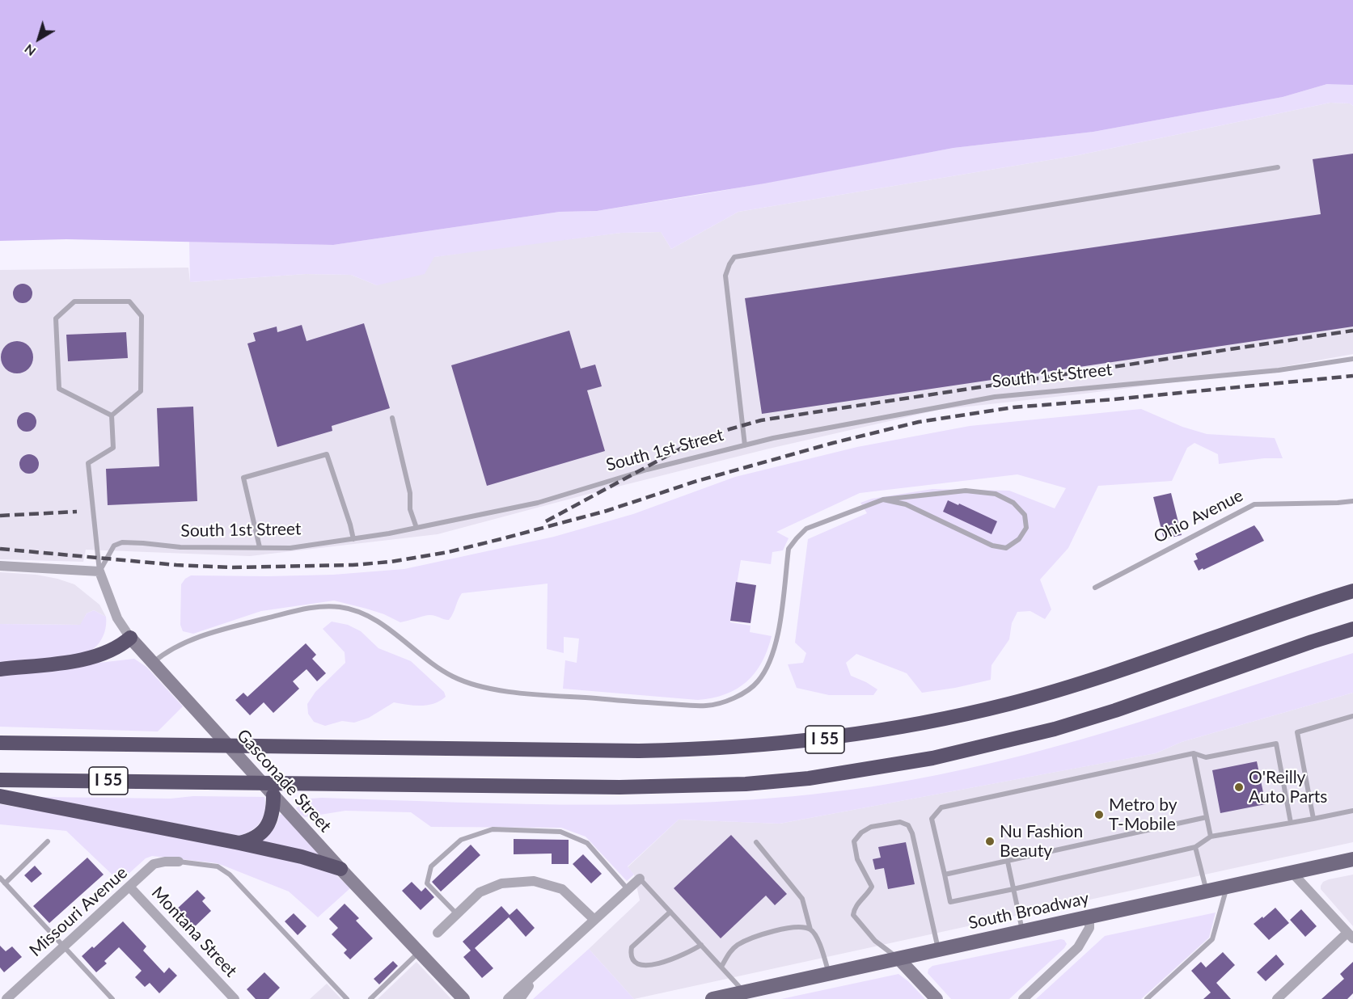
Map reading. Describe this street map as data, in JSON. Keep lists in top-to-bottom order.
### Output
{
  "streets": {
    "highway": ["I 55"],
    "main road": ["South Broadway"],
    "street": ["Gasconade Street", "Missouri Avenue", "Montana Street"],
    "lane": ["South 1st Street", "Ohio Avenue"]
  },
  "crossings": [
    ["South 1st Street", "Gasconade Street"],
    ["Missouri Avenue", "Montana Street"]
  ],
  "places": ["O'Reilly Auto Parts", "Metro by T-Mobile", "Nu Fashion Beauty"],
  "north": "bottom left"
}
